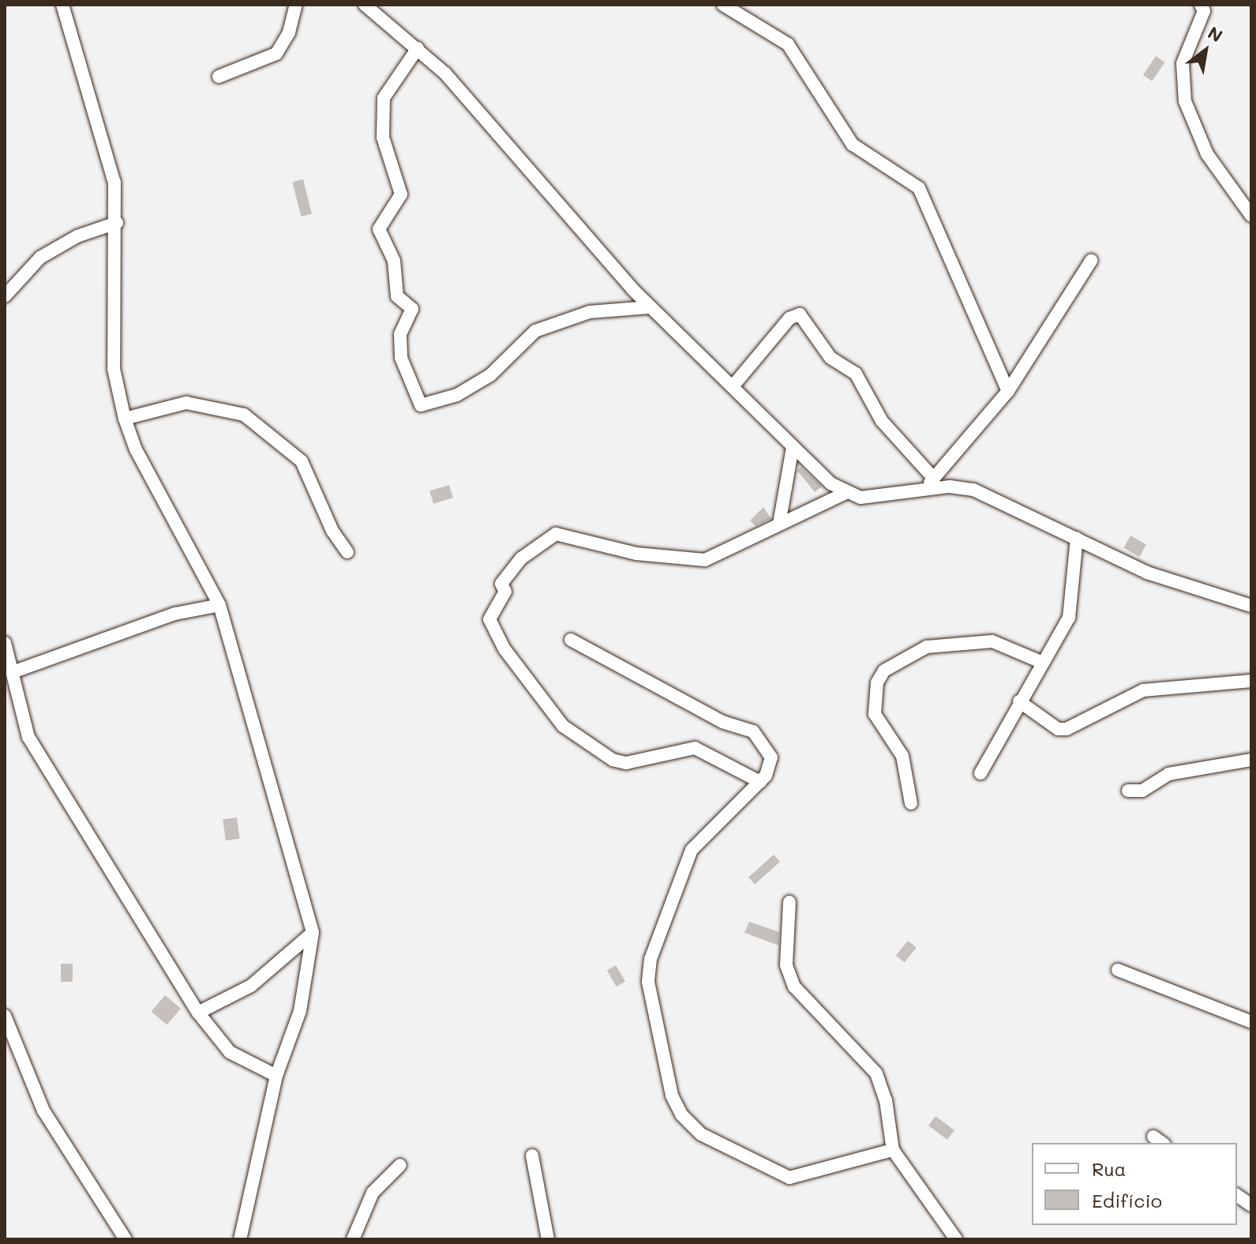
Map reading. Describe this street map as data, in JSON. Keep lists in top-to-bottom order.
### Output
{
  "legend": ["Rua", "Edifício"],
  "north": "top right"
}
